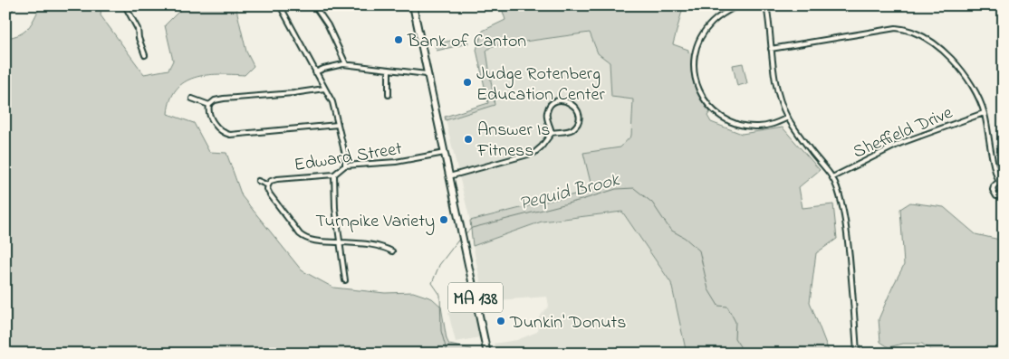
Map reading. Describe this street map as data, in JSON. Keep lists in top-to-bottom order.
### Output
{
  "streets": {
    "main road": ["MA 138"],
    "street": ["Sheffield Drive", "Edward Street"]
  },
  "crossings": [
    ["Edward Street", "MA 138"]
  ],
  "water": ["Pequid Brook"],
  "places": [
    "Bank of Canton",
    "Judge Rotenberg Education Center",
    "Answer Is Fitness",
    "Turnpike Variety",
    "Dunkin' Donuts"
  ]
}
